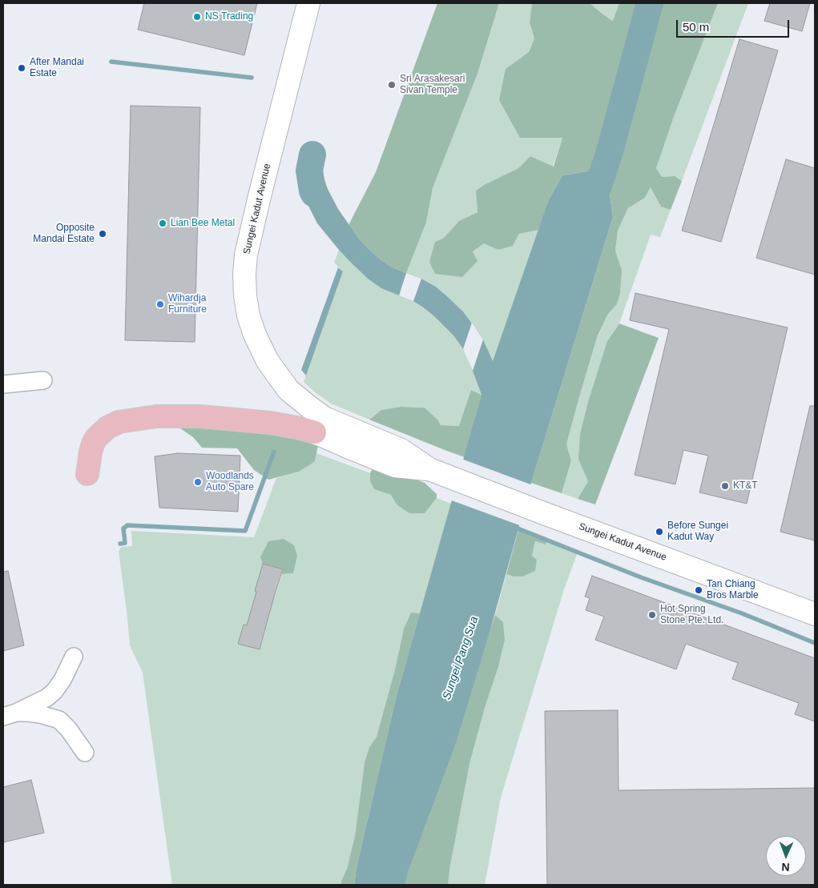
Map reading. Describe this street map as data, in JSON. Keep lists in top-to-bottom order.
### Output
{
  "streets": {
    "street": ["Sungei Kadut Avenue"]
  },
  "water": ["Sungei Pang Sua"],
  "places": [
    "NS Trading",
    "After Mandai Estate",
    "Sri Arasakesari Sivan Temple",
    "Lian Bee Metal",
    "Opposite Mandai Estate",
    "Wihardja Furniture",
    "Woodlands Auto Spare",
    "KT&T",
    "Before Sungei Kadut Way",
    "Tan Chiang Bros Marble",
    "Hot Spring Stone Pte. Ltd."
  ],
  "scale_bar": "50 m",
  "north": "bottom"
}
